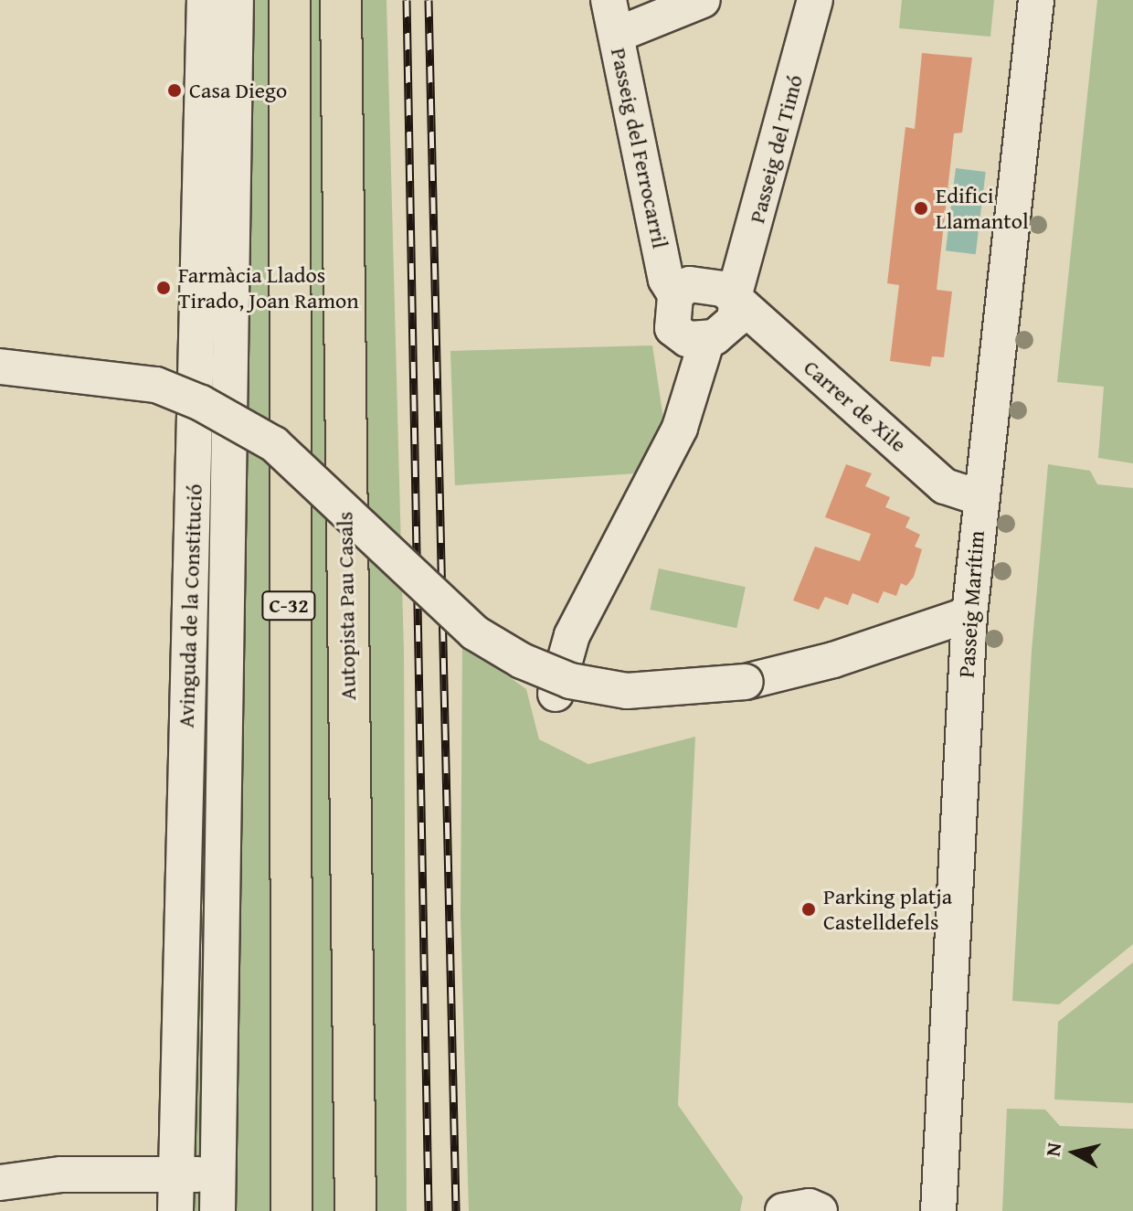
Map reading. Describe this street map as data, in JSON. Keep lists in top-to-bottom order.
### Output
{
  "streets": {
    "highway": ["C-32", "Autopista Pau Casals"],
    "street": [
      "Passeig del Ferrocarril",
      "Passeig del Timó",
      "Carrer de Xile",
      "Passeig Marítim",
      "Avinguda de la Constitució"
    ]
  },
  "crossings": [
    ["Passeig del Ferrocarril", "Passeig del Timó"],
    ["Passeig del Ferrocarril", "Carrer de Xile"],
    ["Passeig del Timó", "Carrer de Xile"],
    ["Carrer de Xile", "Passeig Marítim"]
  ],
  "places": [
    "Casa Diego",
    "Edifici Llamantol",
    "Farmàcia Llados Tirado, Joan Ramon",
    "Parking platja Castelldefels"
  ],
  "north": "left"
}
